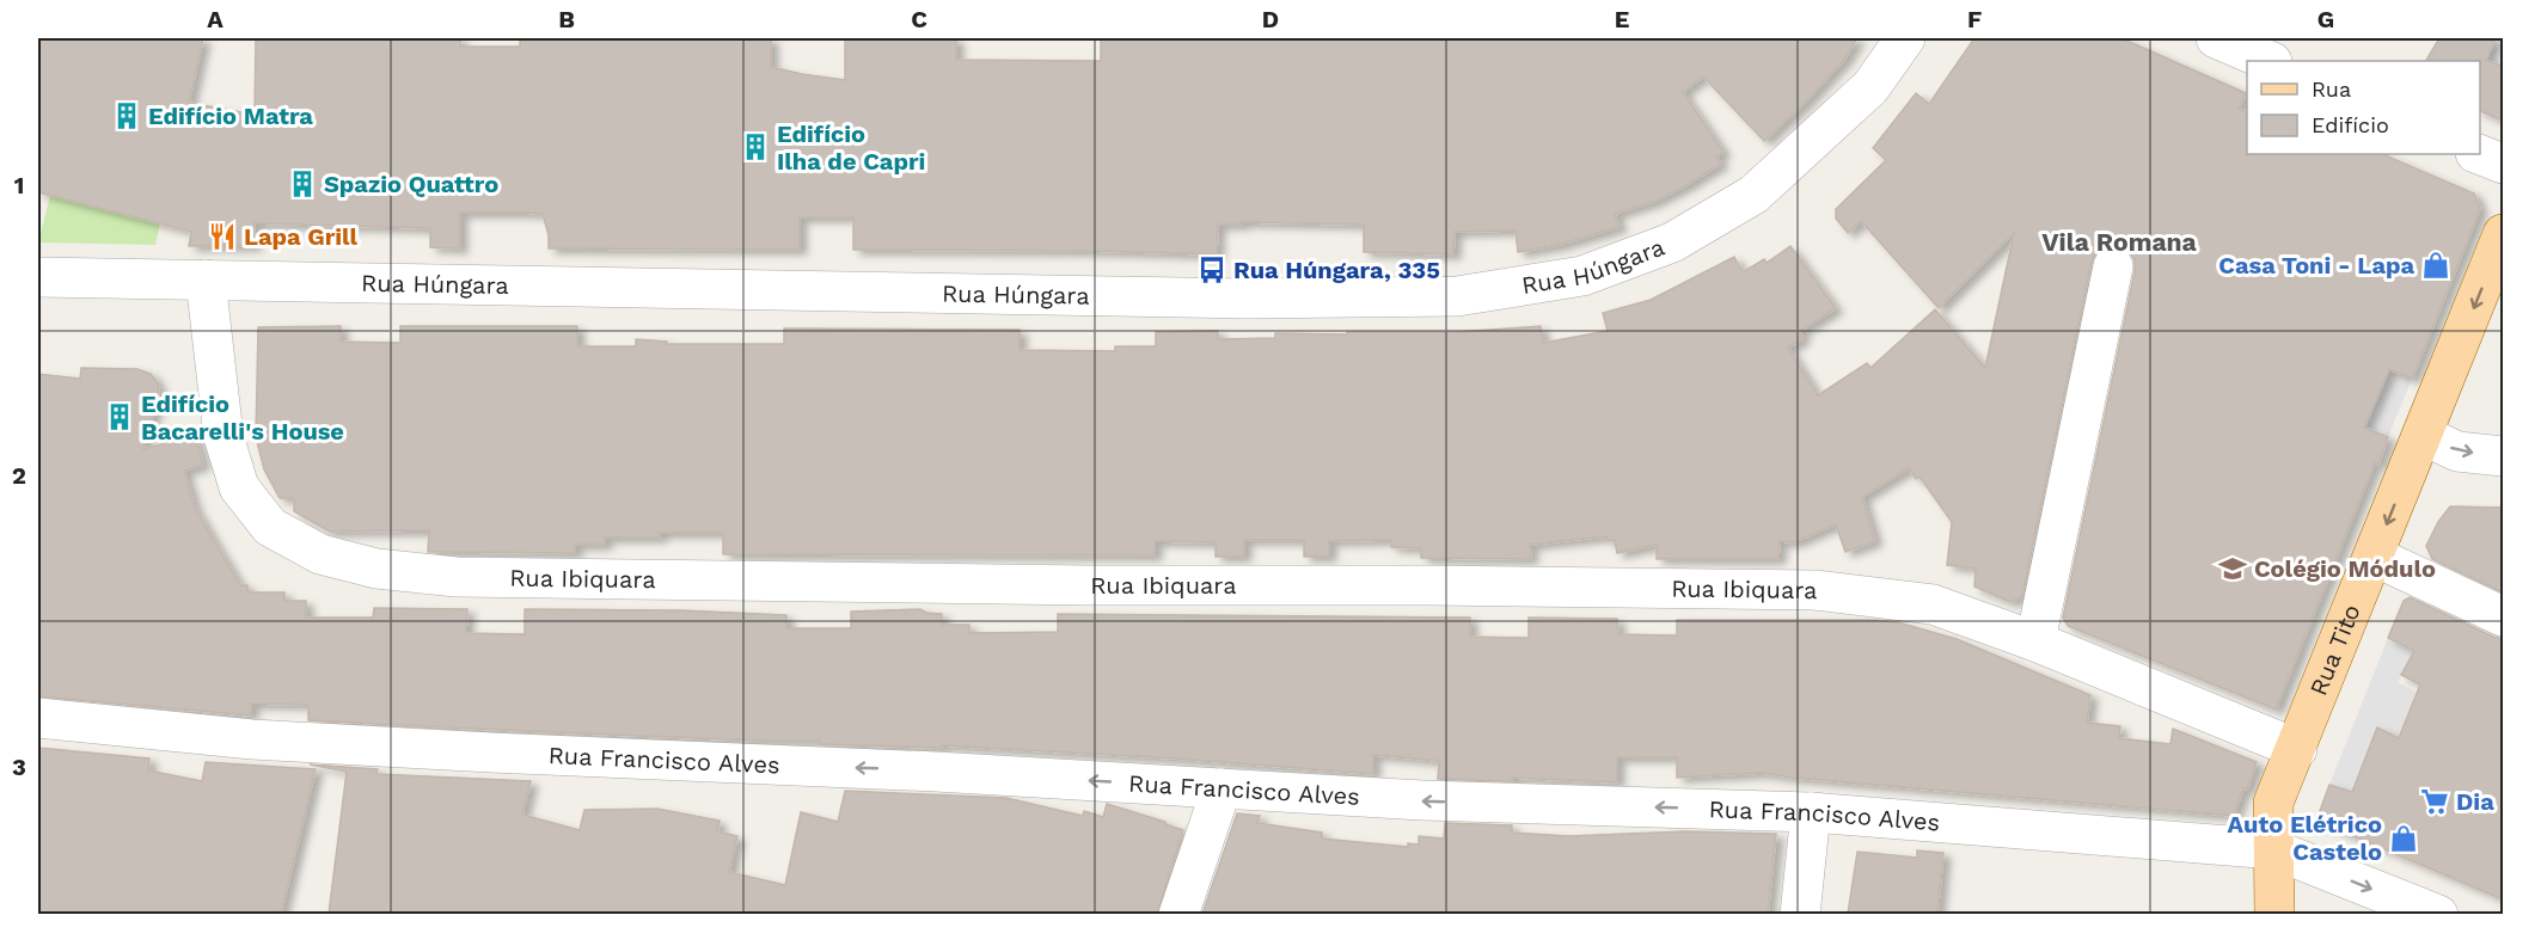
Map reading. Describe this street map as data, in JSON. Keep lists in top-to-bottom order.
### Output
{
  "streets": {
    "main road": ["Rua Tito"],
    "street": ["Rua Húngara", "Rua Ibiquara", "Rua Francisco Alves"]
  },
  "crossings": [
    ["Rua Húngara", "Rua Ibiquara"],
    ["Rua Ibiquara", "Rua Tito"],
    ["Rua Tito", "Rua Francisco Alves"]
  ],
  "one_way": ["Rua Tito", "Rua Francisco Alves"],
  "districts": ["Vila Romana"],
  "places": {
    "building": [
      "Edifício Matra",
      "Edifício Ilha de Capri",
      "Spazio Quattro",
      "Edifício Bacarelli's House"
    ],
    "restaurant": ["Lapa Grill"],
    "shop": ["Casa Toni - Lapa", "Auto Elétrico Castelo"],
    "bus stop": ["Rua Húngara, 335"],
    "school or university": ["Colégio Módulo"],
    "supermarket": ["Dia"]
  },
  "legend": ["Rua", "Edifício"],
  "grid": {
    "columns": [
      "A",
      "B",
      "C",
      "D",
      "E",
      "F",
      "G"
    ],
    "rows": ["1", "2", "3"]
  }
}
